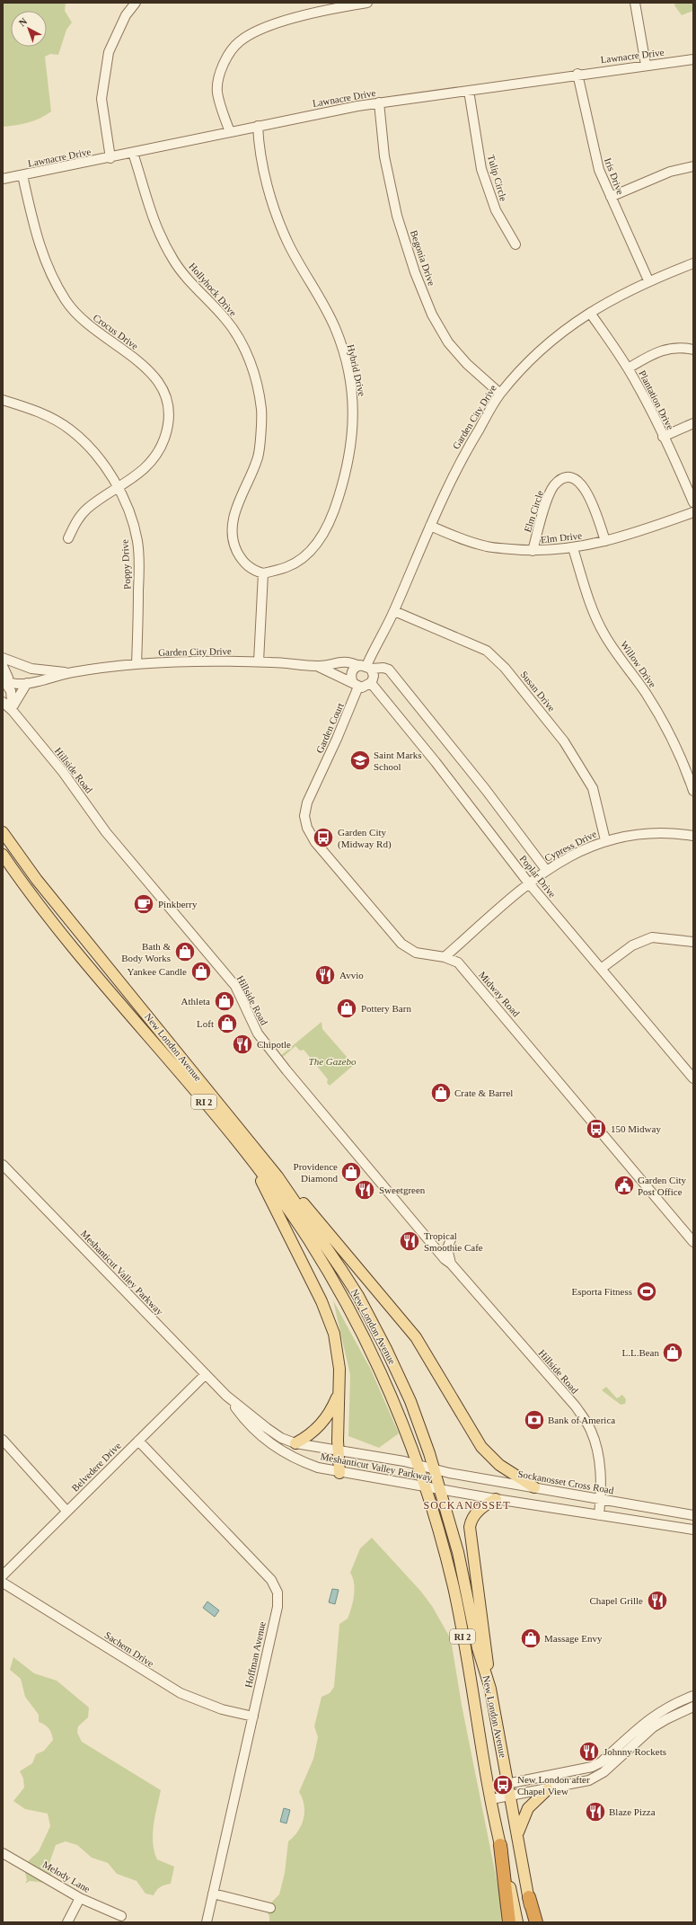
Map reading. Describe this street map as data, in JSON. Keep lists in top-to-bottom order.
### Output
{
  "streets": {
    "main road": ["New London Avenue", "RI 2"],
    "street": [
      "Lawnacre Drive",
      "Iris Drive",
      "Tulip Circle",
      "Begonia Drive",
      "Hollyhock Drive",
      "Crocus Drive",
      "Hybrid Drive",
      "Plantation Drive",
      "Garden City Drive",
      "Elm Circle",
      "Elm Drive",
      "Poppy Drive",
      "Willow Drive",
      "Susan Drive",
      "Garden Court",
      "Hillside Road",
      "Cypress Drive",
      "Poplar Drive",
      "Midway Road",
      "Meshanticut Valley Parkway",
      "Belvedere Drive",
      "Sockanosset Cross Road",
      "Sachem Drive",
      "Hoffman Avenue",
      "Melody Lane"
    ]
  },
  "crossings": [
    ["Lawnacre Drive", "Iris Drive"],
    ["Lawnacre Drive", "Tulip Circle"],
    ["Lawnacre Drive", "Begonia Drive"],
    ["Lawnacre Drive", "Hollyhock Drive"],
    ["Lawnacre Drive", "Crocus Drive"],
    ["Lawnacre Drive", "Hybrid Drive"],
    ["Iris Drive", "Garden City Drive"],
    ["Begonia Drive", "Garden City Drive"],
    ["Hollyhock Drive", "Hybrid Drive"],
    ["Crocus Drive", "Poppy Drive"],
    ["Plantation Drive", "Garden City Drive"],
    ["Garden City Drive", "Elm Drive"],
    ["Garden City Drive", "Poppy Drive"],
    ["Garden City Drive", "Susan Drive"],
    ["Garden City Drive", "Garden Court"],
    ["Garden City Drive", "Hillside Road"],
    ["Garden City Drive", "Poplar Drive"],
    ["Elm Circle", "Elm Drive"],
    ["Elm Drive", "Willow Drive"],
    ["Susan Drive", "Cypress Drive"],
    ["Garden Court", "Poplar Drive"],
    ["Garden Court", "Midway Road"],
    ["Hillside Road", "Sockanosset Cross Road"],
    ["Cypress Drive", "Poplar Drive"],
    ["Cypress Drive", "Midway Road"],
    ["New London Avenue", "Meshanticut Valley Parkway"],
    ["New London Avenue", "Sockanosset Cross Road"],
    ["Meshanticut Valley Parkway", "Belvedere Drive"],
    ["Meshanticut Valley Parkway", "Sockanosset Cross Road"],
    ["Belvedere Drive", "Hoffman Avenue"],
    ["Sachem Drive", "Hoffman Avenue"]
  ],
  "districts": ["SOCKANOSSET"],
  "parks": ["The Gazebo"],
  "places": {
    "school or university": ["Saint Marks School"],
    "bus stop": ["Garden City (Midway Rd)", "150 Midway", "New London after Chapel View"],
    "cafe": ["Pinkberry"],
    "shop": [
      "Bath & Body Works",
      "Yankee Candle",
      "Athleta",
      "Pottery Barn",
      "Loft",
      "Crate & Barrel",
      "Providence Diamond",
      "L.L.Bean",
      "Massage Envy"
    ],
    "restaurant": [
      "Avvio",
      "Chipotle",
      "Sweetgreen",
      "Tropical Smoothie Cafe",
      "Chapel Grille",
      "Johnny Rockets",
      "Blaze Pizza"
    ],
    "public building": ["Garden City Post Office"],
    "sports": ["Esporta Fitness"],
    "bank": ["Bank of America"]
  },
  "north": "top left"
}
